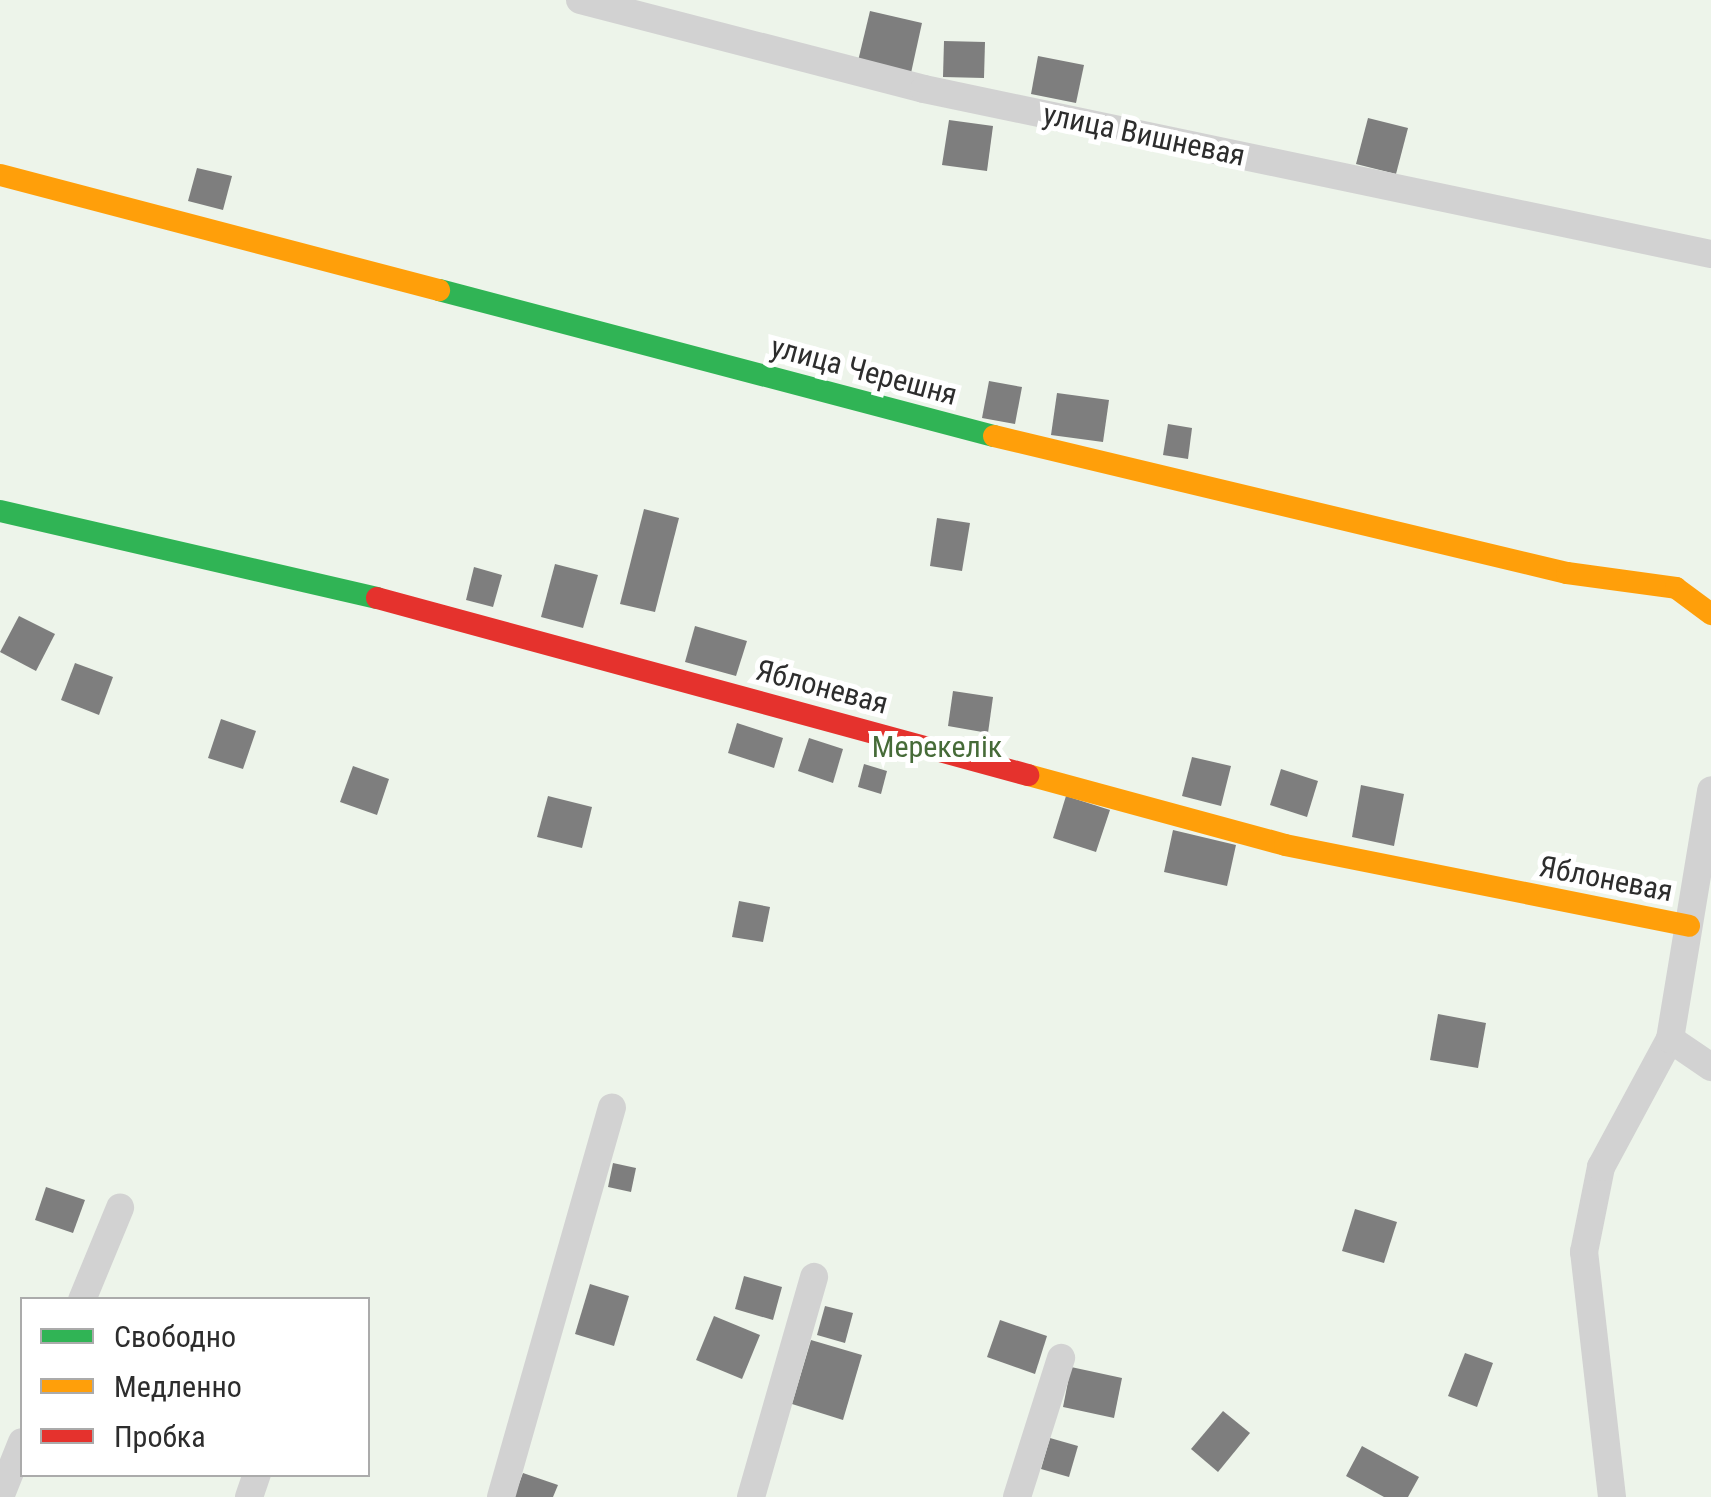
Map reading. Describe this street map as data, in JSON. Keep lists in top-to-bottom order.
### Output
{
  "streets": {
    "street": ["улица Вишневая", "улица Черешня", "Яблоневая"]
  },
  "parks": ["Мерекелік"],
  "legend": ["Свободно", "Медленно", "Пробка"]
}
